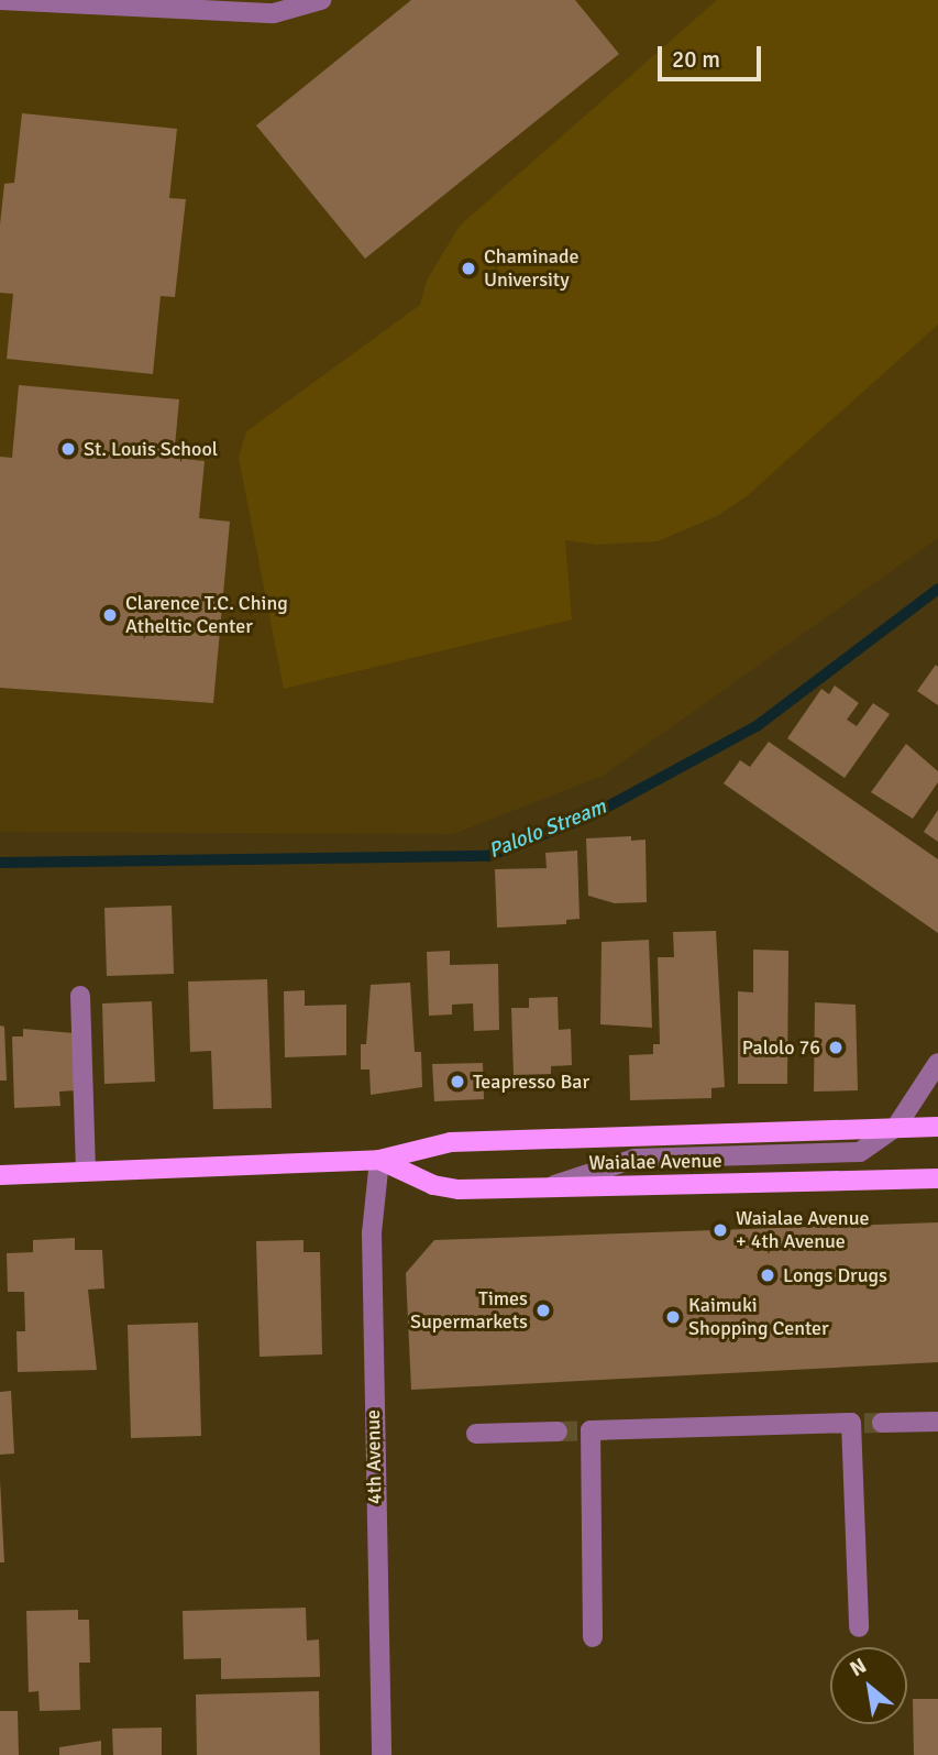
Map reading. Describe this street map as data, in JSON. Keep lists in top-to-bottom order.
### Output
{
  "streets": {
    "main road": ["Waialae Avenue"],
    "street": ["4th Avenue"]
  },
  "crossings": [
    ["Waialae Avenue", "4th Avenue"]
  ],
  "water": ["Palolo Stream"],
  "places": [
    "Chaminade University",
    "St. Louis School",
    "Clarence T.C. Ching Atheltic Center",
    "Palolo 76",
    "Teapresso Bar",
    "Waialae Avenue + 4th Avenue",
    "Longs Drugs",
    "Times Supermarkets",
    "Kaimuki Shopping Center"
  ],
  "scale_bar": "20 m",
  "north": "top left"
}
